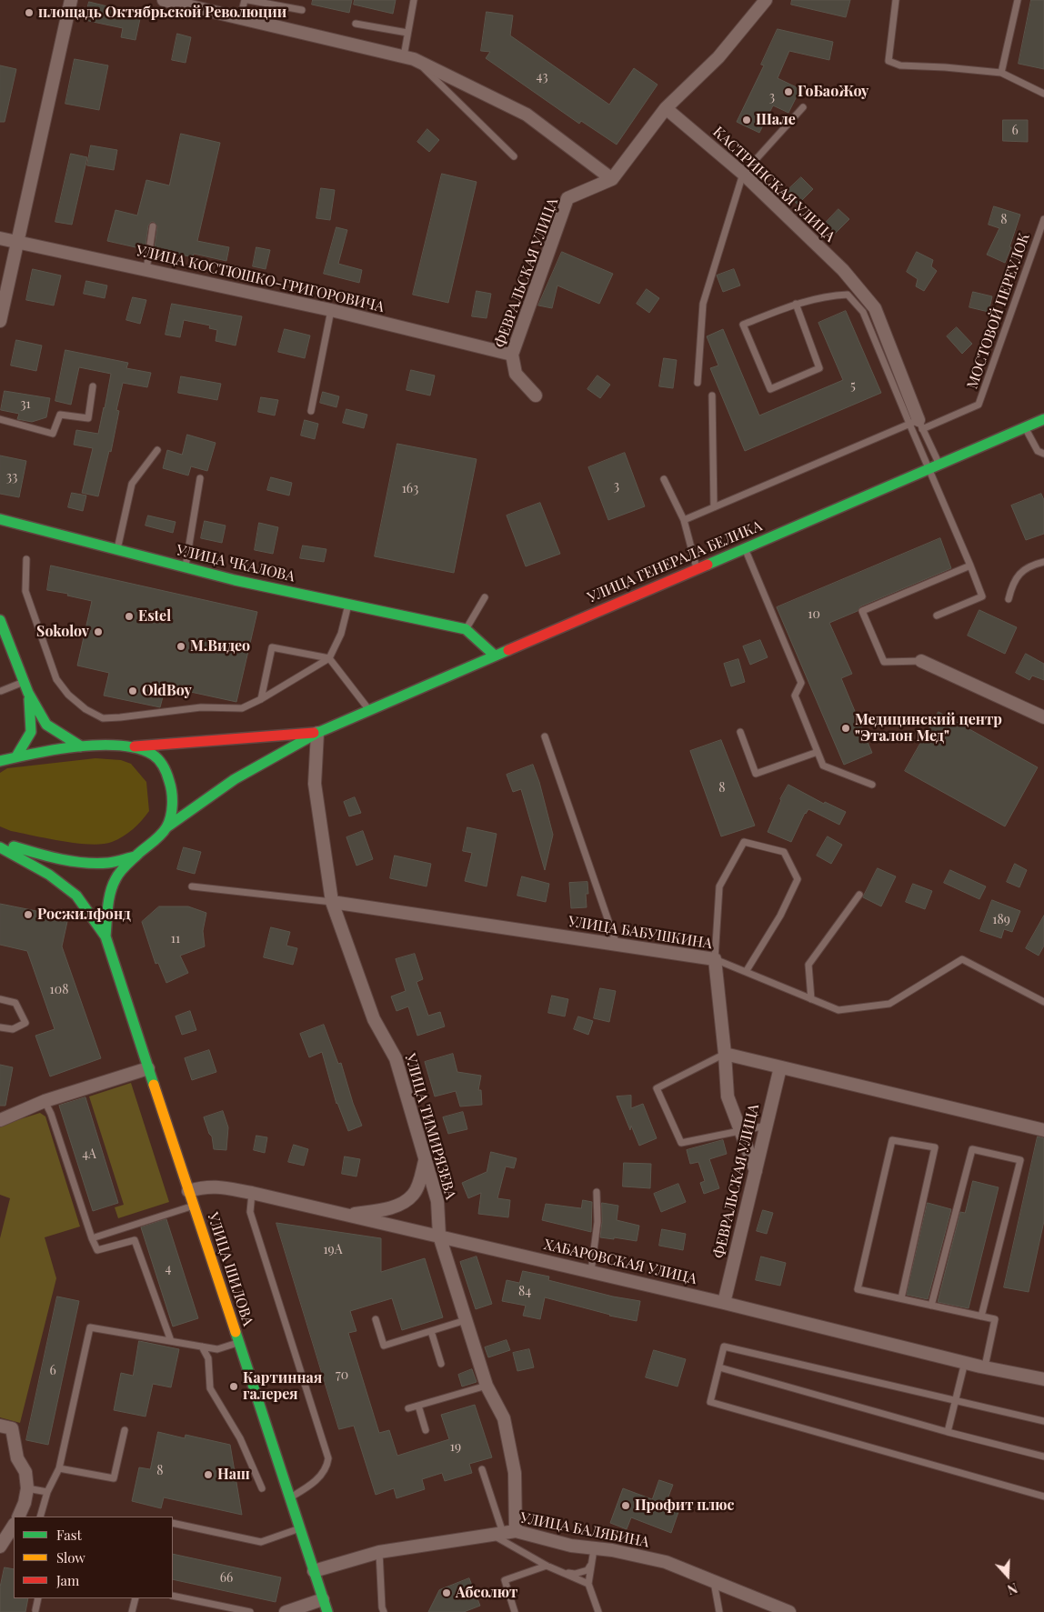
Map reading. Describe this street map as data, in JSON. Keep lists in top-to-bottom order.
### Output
{
  "streets": {
    "main road": ["УЛИЦА ГЕНЕРАЛА БЕЛИКА", "УЛИЦА ЧКАЛОВА", "УЛИЦА ШИЛОВА"],
    "street": [
      "КАСТРИНСКАЯ УЛИЦА",
      "ФЕВРАЛЬСКАЯ УЛИЦА",
      "УЛИЦА КОСТЮШКО-ГРИГОРОВИЧА",
      "УЛИЦА БАБУШКИНА",
      "УЛИЦА ТИМИРЯЗЕВА",
      "ХАБАРОВСКАЯ УЛИЦА",
      "УЛИЦА БАЛЯБИНА"
    ],
    "lane": ["МОСТОВОЙ ПЕРЕУЛОК"]
  },
  "crossings": [
    ["КАСТРИНСКАЯ УЛИЦА", "МОСТОВОЙ ПЕРЕУЛОК"],
    ["КАСТРИНСКАЯ УЛИЦА", "УЛИЦА ГЕНЕРАЛА БЕЛИКА"],
    ["ФЕВРАЛЬСКАЯ УЛИЦА", "УЛИЦА КОСТЮШКО-ГРИГОРОВИЧА"],
    ["ФЕВРАЛЬСКАЯ УЛИЦА", "УЛИЦА БАБУШКИНА"],
    ["ФЕВРАЛЬСКАЯ УЛИЦА", "ХАБАРОВСКАЯ УЛИЦА"],
    ["УЛИЦА ГЕНЕРАЛА БЕЛИКА", "УЛИЦА ТИМИРЯЗЕВА"],
    ["УЛИЦА ГЕНЕРАЛА БЕЛИКА", "УЛИЦА ШИЛОВА"],
    ["УЛИЦА БАБУШКИНА", "УЛИЦА ТИМИРЯЗЕВА"],
    ["УЛИЦА ТИМИРЯЗЕВА", "ХАБАРОВСКАЯ УЛИЦА"],
    ["УЛИЦА ТИМИРЯЗЕВА", "УЛИЦА БАЛЯБИНА"],
    ["ХАБАРОВСКАЯ УЛИЦА", "УЛИЦА ШИЛОВА"],
    ["УЛИЦА ШИЛОВА", "УЛИЦА БАЛЯБИНА"]
  ],
  "places": [
    "площадь Октябрьской Революции",
    "ГоБаоЖоу",
    "Шале",
    "Estel",
    "Sokolov",
    "М.Видео",
    "OldBoy",
    "Медицинский центр \"Эталон Мед\"",
    "Росжилфонд",
    "Картинная галерея",
    "Наш",
    "Профит плюс",
    "Абсолют"
  ],
  "house_numbers": [
    "43",
    "3",
    "6",
    "8",
    "5",
    "31",
    "33",
    "3",
    "163",
    "10",
    "8",
    "189",
    "11",
    "108",
    "4А",
    "19А",
    "4",
    "84",
    "6",
    "70",
    "19",
    "8",
    "66"
  ],
  "legend": ["Fast", "Slow", "Jam"],
  "north": "bottom"
}
